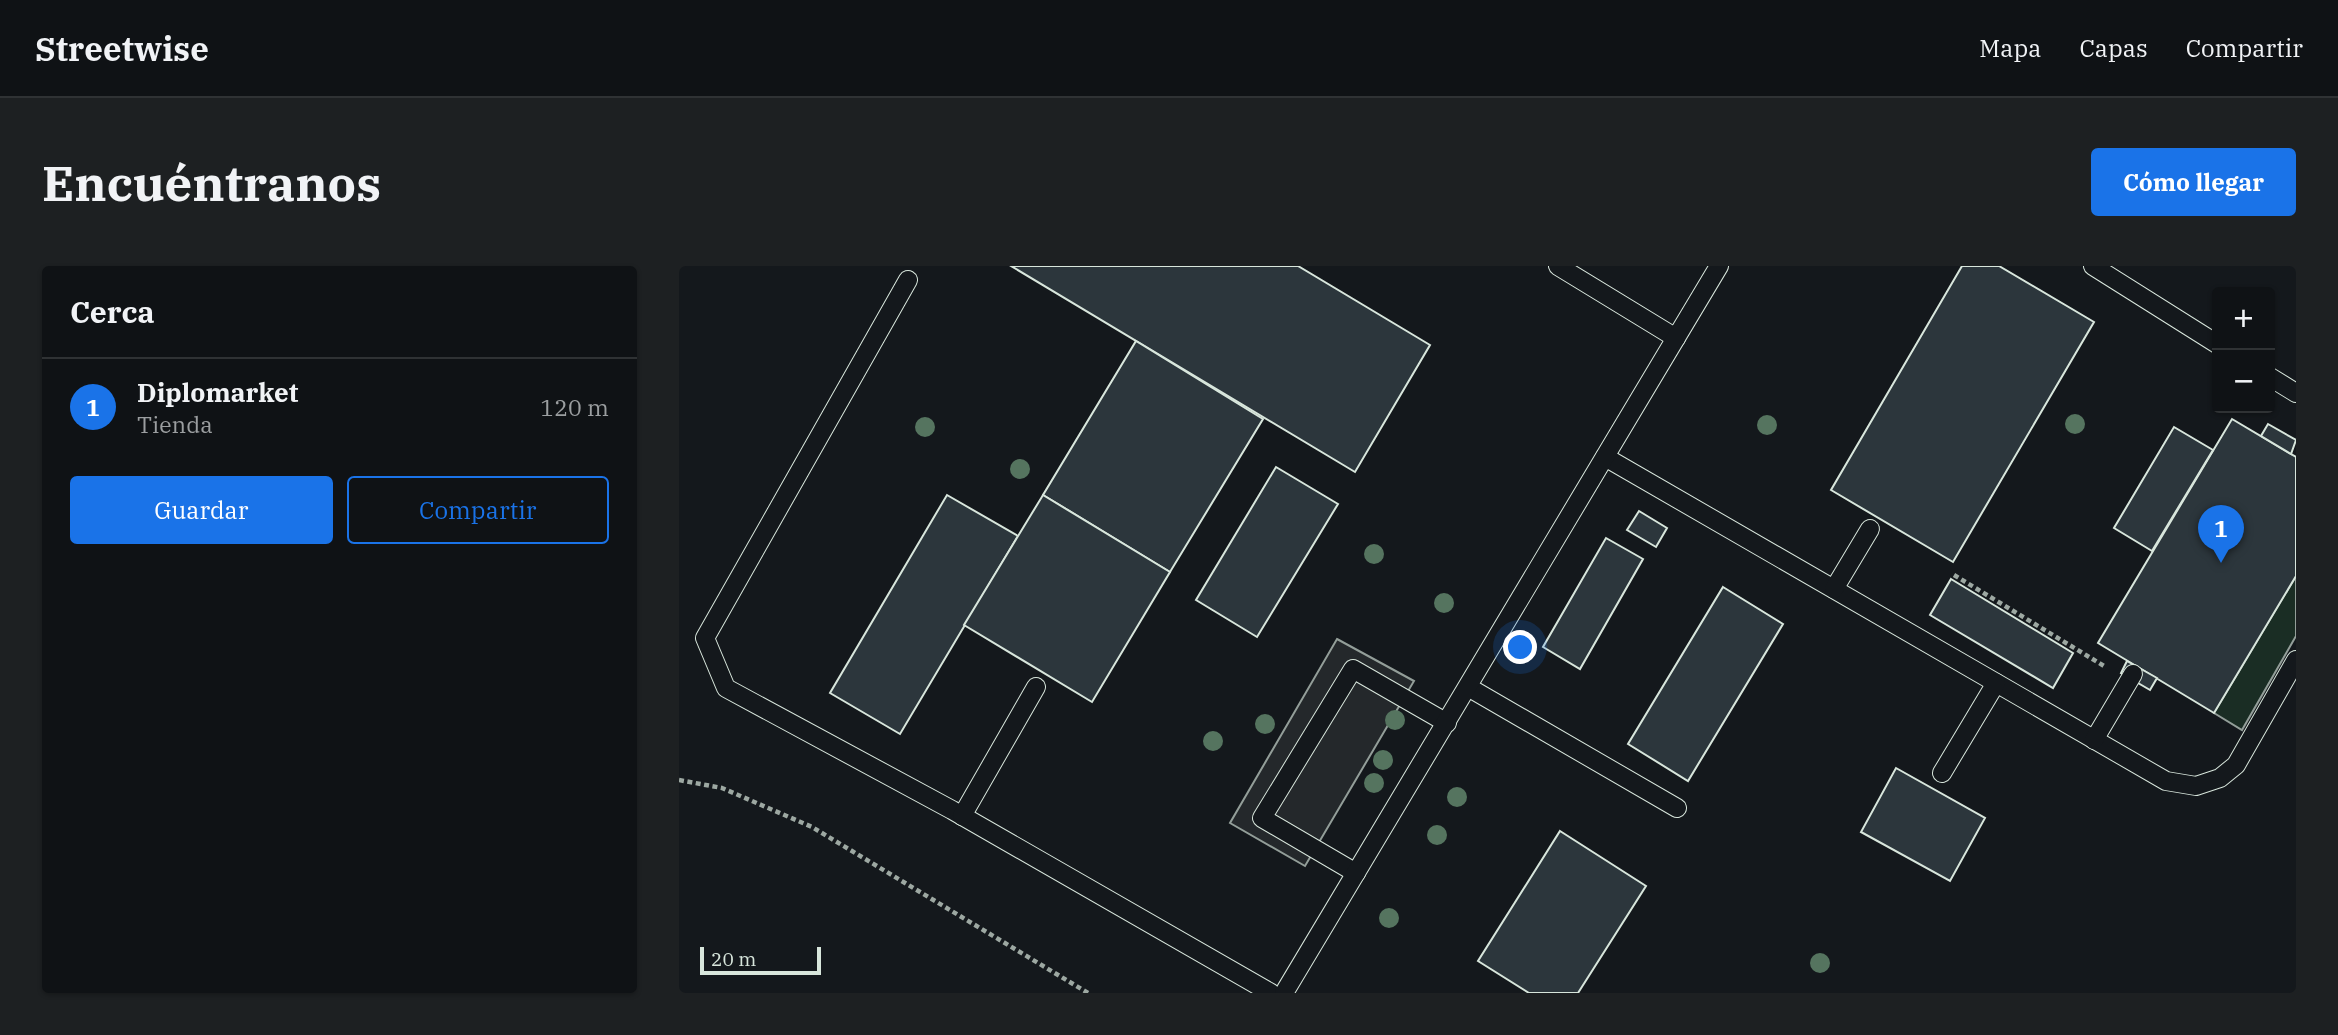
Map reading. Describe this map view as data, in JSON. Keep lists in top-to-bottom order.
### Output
{
  "scale_bar": "20 m",
  "page": {
    "header": "Streetwise",
    "nav": ["Mapa", "Capas", "Compartir"],
    "buttons": [
      "Cómo llegar",
      ["Guardar", "Compartir"]
    ],
    "title": "Encuéntranos",
    "heading": "Cerca",
    "map_buttons": ["+", "−"],
    "list": [
      {
        "mark": "1",
        "name": "Diplomarket",
        "note": "Tienda",
        "value": "120 m"
      }
    ],
    "pins": "1",
    "scale": "20 m"
  }
}
